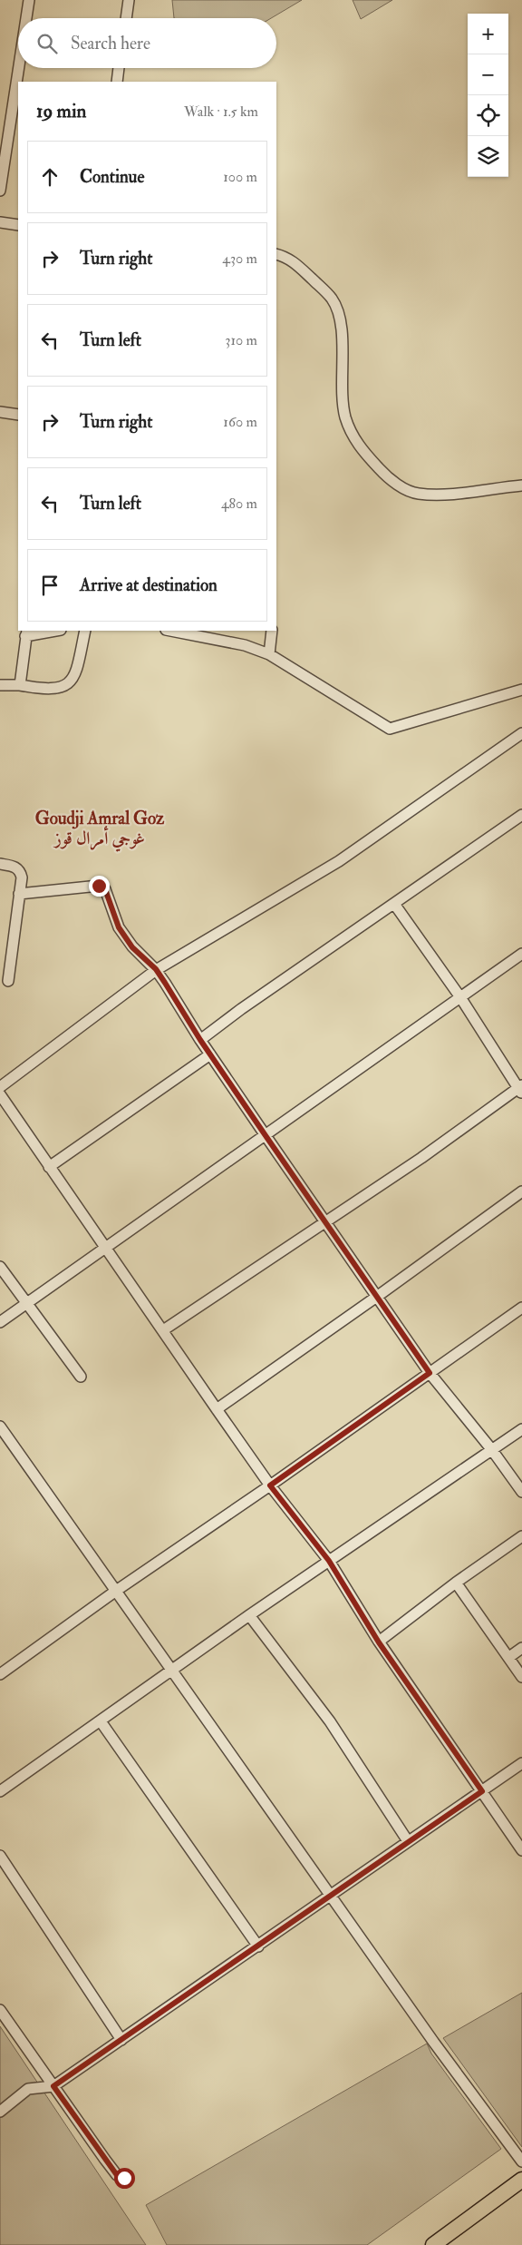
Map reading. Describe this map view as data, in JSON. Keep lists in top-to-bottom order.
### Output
{
  "districts": ["Goudji Amral Goz غوجي أمرال قوز"],
  "page": {
    "map_buttons": ["+", "−"],
    "search": "Search here",
    "heading": ["19 min", "Walk · 1.5 km"],
    "list": [
      ["Continue", "100 m"],
      ["Turn right", "430 m"],
      ["Turn left", "310 m"],
      ["Turn right", "160 m"],
      ["Turn left", "480 m"],
      "Arrive at destination"
    ]
  }
}
